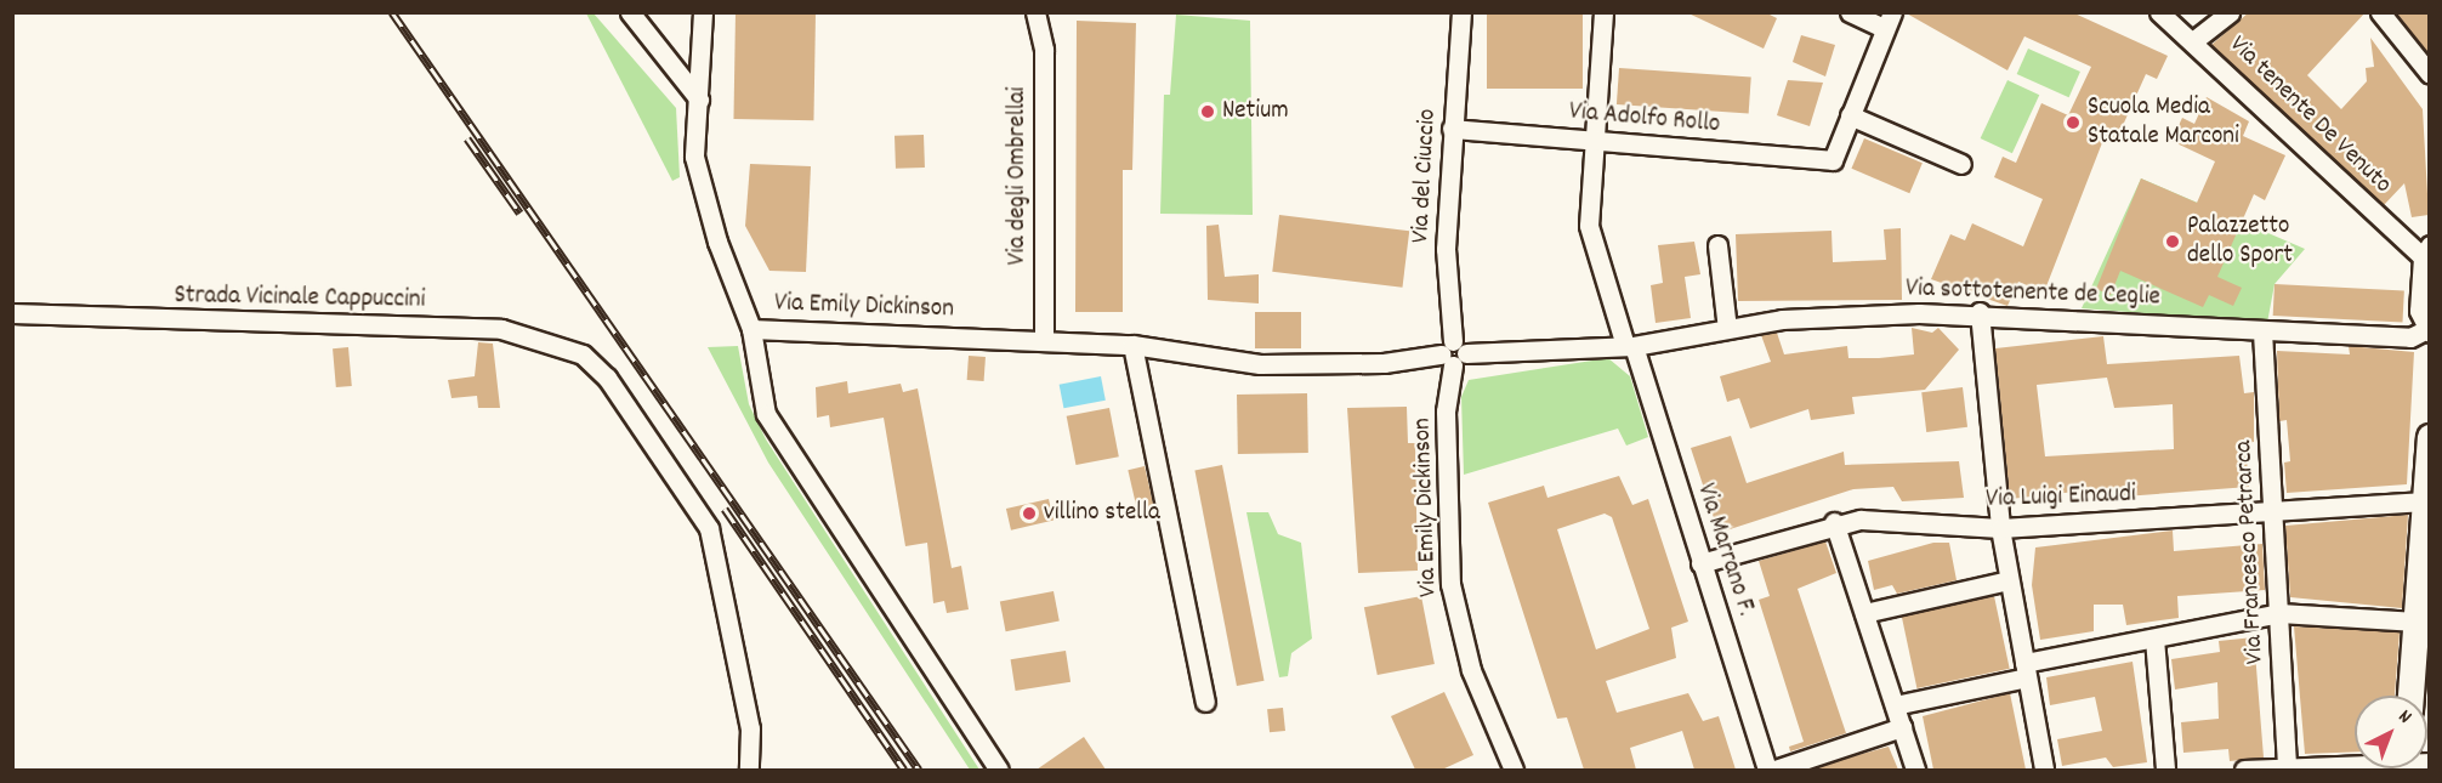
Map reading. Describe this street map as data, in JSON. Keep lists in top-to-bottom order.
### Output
{
  "streets": {
    "street": [
      "Via tenente De Venuto",
      "Via Adolfo Rollo",
      "Via degli Ombrellai",
      "Via del Ciuccio",
      "Via sottotenente de Ceglie",
      "Strada Vicinale Cappuccini",
      "Via Emily Dickinson",
      "Via Luigi Einaudi",
      "Via Marrano F.",
      "Via Francesco Petrarca"
    ]
  },
  "crossings": [
    ["Via Adolfo Rollo", "Via del Ciuccio"],
    ["Via Adolfo Rollo", "Via Marrano F."],
    ["Via degli Ombrellai", "Via Emily Dickinson"],
    ["Via del Ciuccio", "Via sottotenente de Ceglie"],
    ["Via del Ciuccio", "Via Emily Dickinson"],
    ["Via sottotenente de Ceglie", "Via Emily Dickinson"],
    ["Via sottotenente de Ceglie", "Via Marrano F."],
    ["Via sottotenente de Ceglie", "Via Francesco Petrarca"],
    ["Via Luigi Einaudi", "Via Marrano F."],
    ["Via Luigi Einaudi", "Via Francesco Petrarca"]
  ],
  "places": [
    "Netium",
    "Scuola Media Statale Marconi",
    "Palazzetto dello Sport",
    "villino stella"
  ],
  "north": "top right"
}
